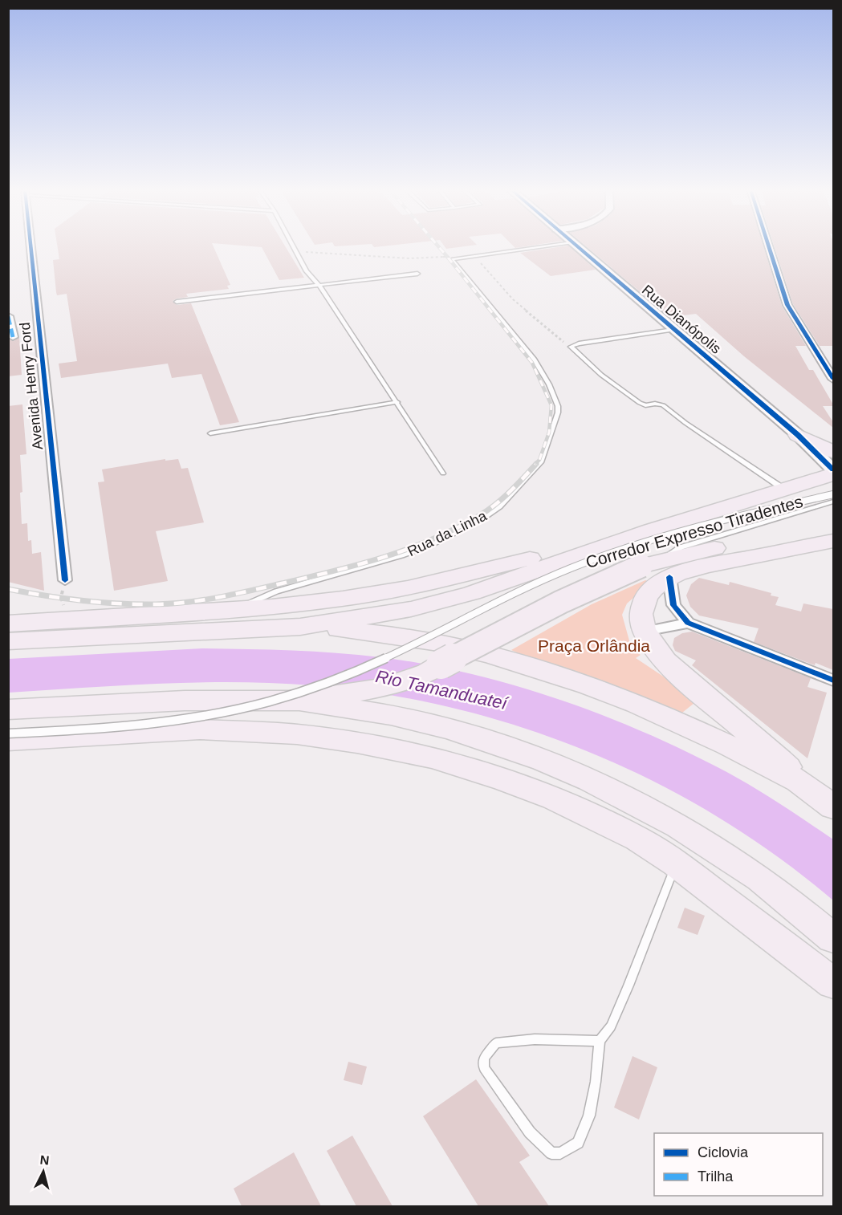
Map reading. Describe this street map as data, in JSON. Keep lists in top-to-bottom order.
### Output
{
  "streets": {
    "street": ["Rua Dianópolis", "Avenida Henry Ford"],
    "lane": ["Corredor Expresso Tiradentes", "Rua da Linha"]
  },
  "water": ["Rio Tamanduateí"],
  "parks": ["Praça Orlândia"],
  "legend": ["Ciclovia", "Trilha"],
  "north": "top"
}
